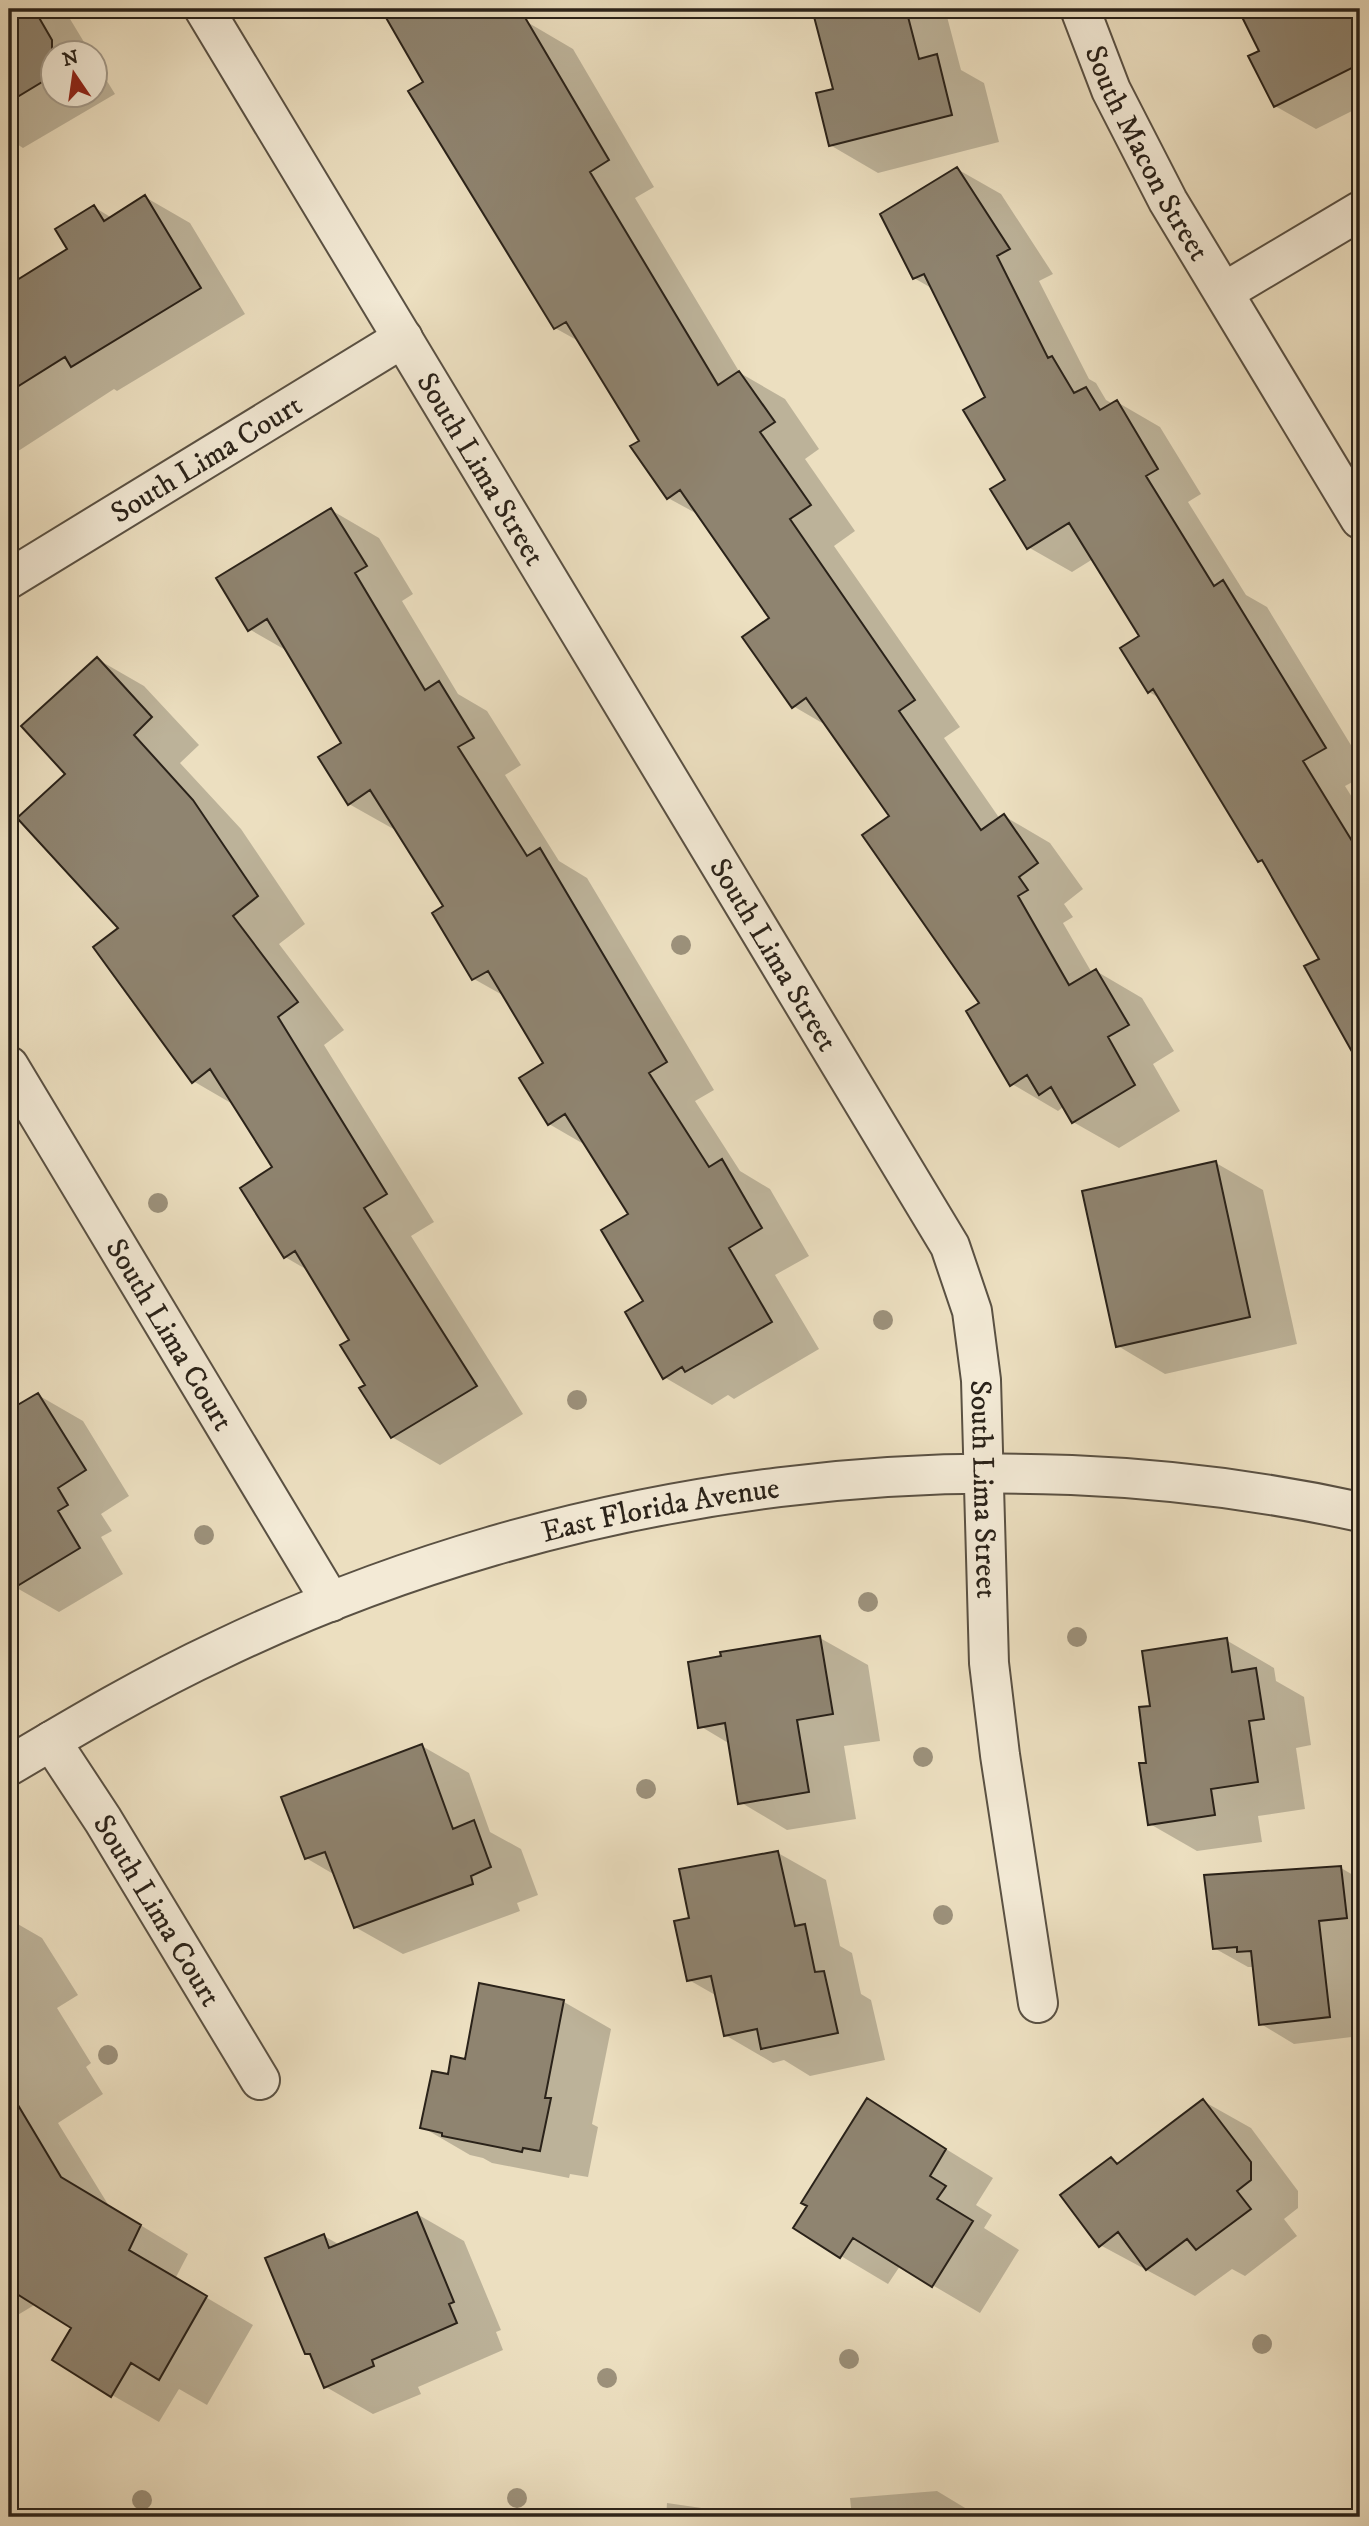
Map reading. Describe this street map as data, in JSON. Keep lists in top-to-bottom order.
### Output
{
  "streets": {
    "street": [
      "South Macon Street",
      "South Lima Court",
      "South Lima Street",
      "East Florida Avenue"
    ]
  },
  "crossings": [
    ["South Lima Court", "South Lima Street"],
    ["South Lima Court", "East Florida Avenue"],
    ["South Lima Street", "East Florida Avenue"]
  ],
  "north": "top"
}
